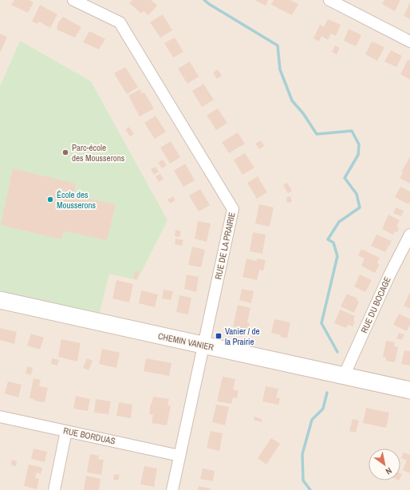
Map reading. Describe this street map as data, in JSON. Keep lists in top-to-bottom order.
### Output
{
  "streets": {
    "street": [
      "RUE DE LA PRAIRIE",
      "RUE DU BOCAGE",
      "CHEMIN VANIER",
      "RUE BORDUAS"
    ]
  },
  "crossings": [
    ["RUE DE LA PRAIRIE", "CHEMIN VANIER"],
    ["RUE DE LA PRAIRIE", "RUE BORDUAS"],
    ["RUE DU BOCAGE", "CHEMIN VANIER"]
  ],
  "places": {
    "other": ["Parc-école des Mousserons", "École des Mousserons"],
    "transit": ["Vanier / de la Prairie"]
  },
  "north": "bottom right"
}
